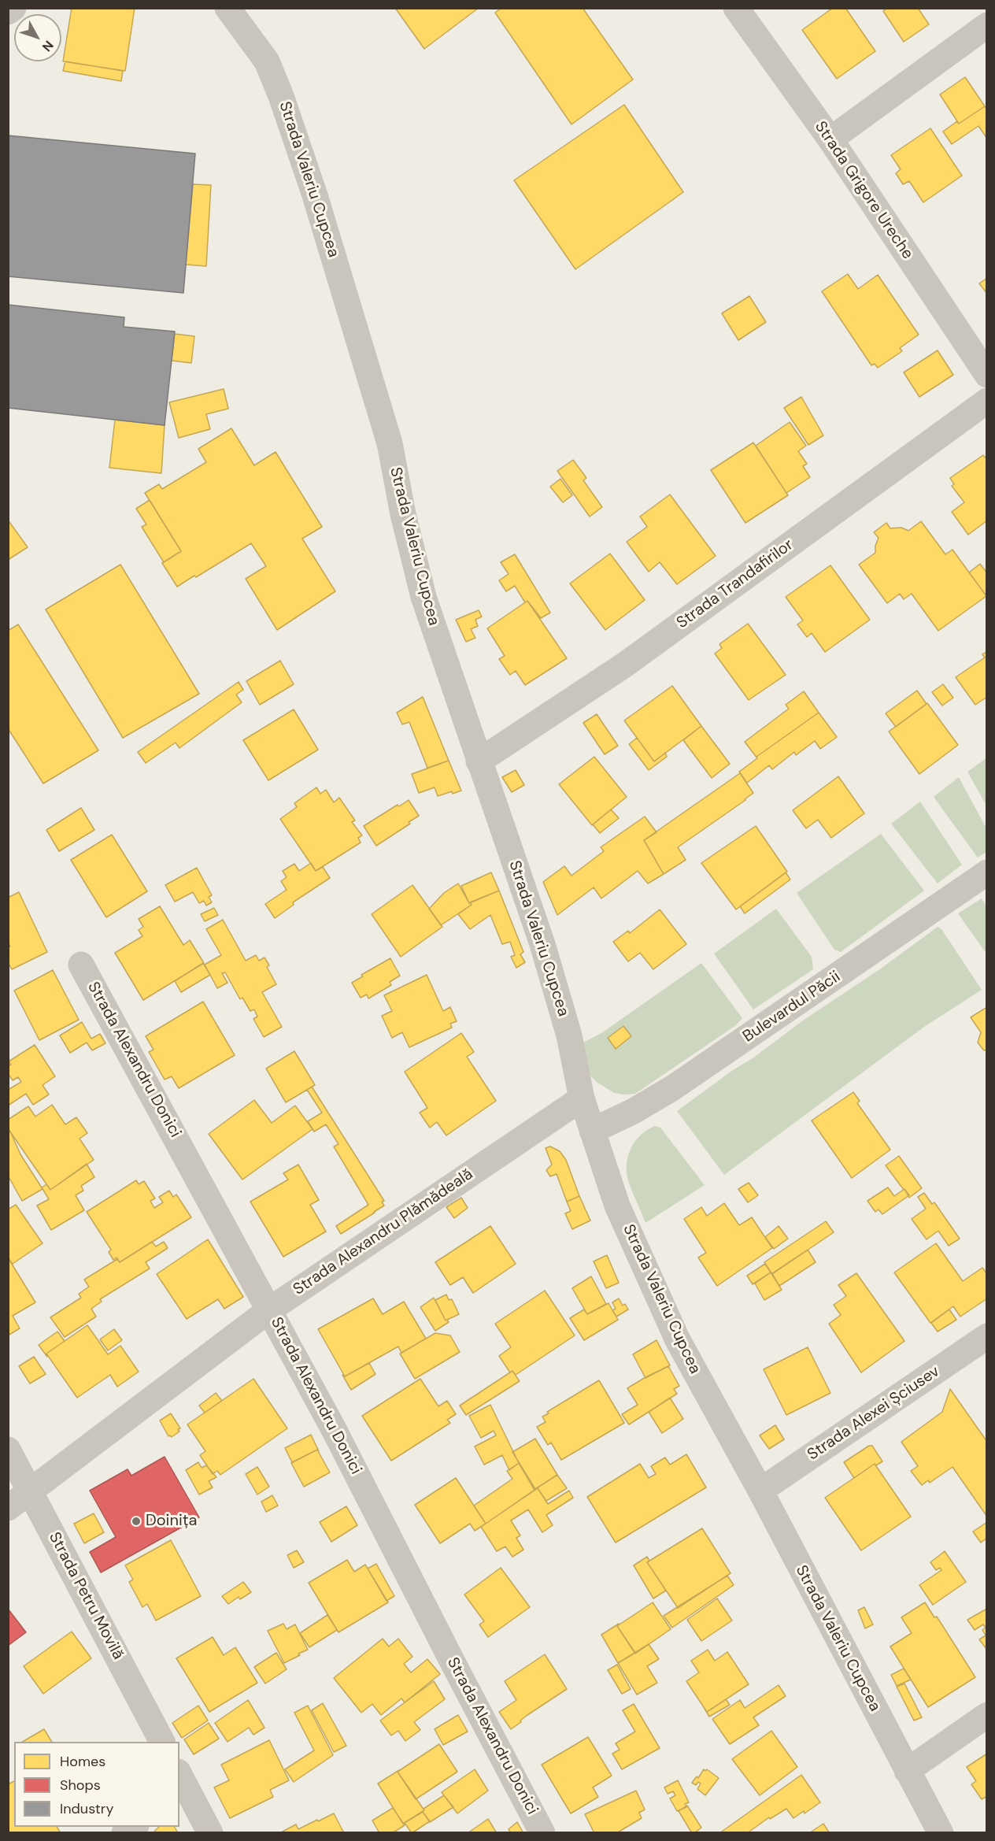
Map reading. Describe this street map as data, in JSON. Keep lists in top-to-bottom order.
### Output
{
  "streets": {
    "street": [
      "Strada Valeriu Cupcea",
      "Strada Grigore Ureche",
      "Strada Trandafirilor",
      "Bulevardul Păcii",
      "Strada Alexandru Donici",
      "Strada Alexandru Plămădeală",
      "Strada Alexei Șciusev",
      "Strada Petru Movilă"
    ]
  },
  "crossings": [
    ["Strada Valeriu Cupcea", "Strada Trandafirilor"],
    ["Strada Valeriu Cupcea", "Bulevardul Păcii"],
    ["Strada Valeriu Cupcea", "Strada Alexandru Plămădeală"],
    ["Strada Valeriu Cupcea", "Strada Alexei Șciusev"],
    ["Strada Alexandru Donici", "Strada Alexandru Plămădeală"],
    ["Strada Alexandru Plămădeală", "Strada Petru Movilă"]
  ],
  "places": ["Doinița"],
  "legend": ["Homes", "Shops", "Industry"],
  "north": "bottom right"
}
